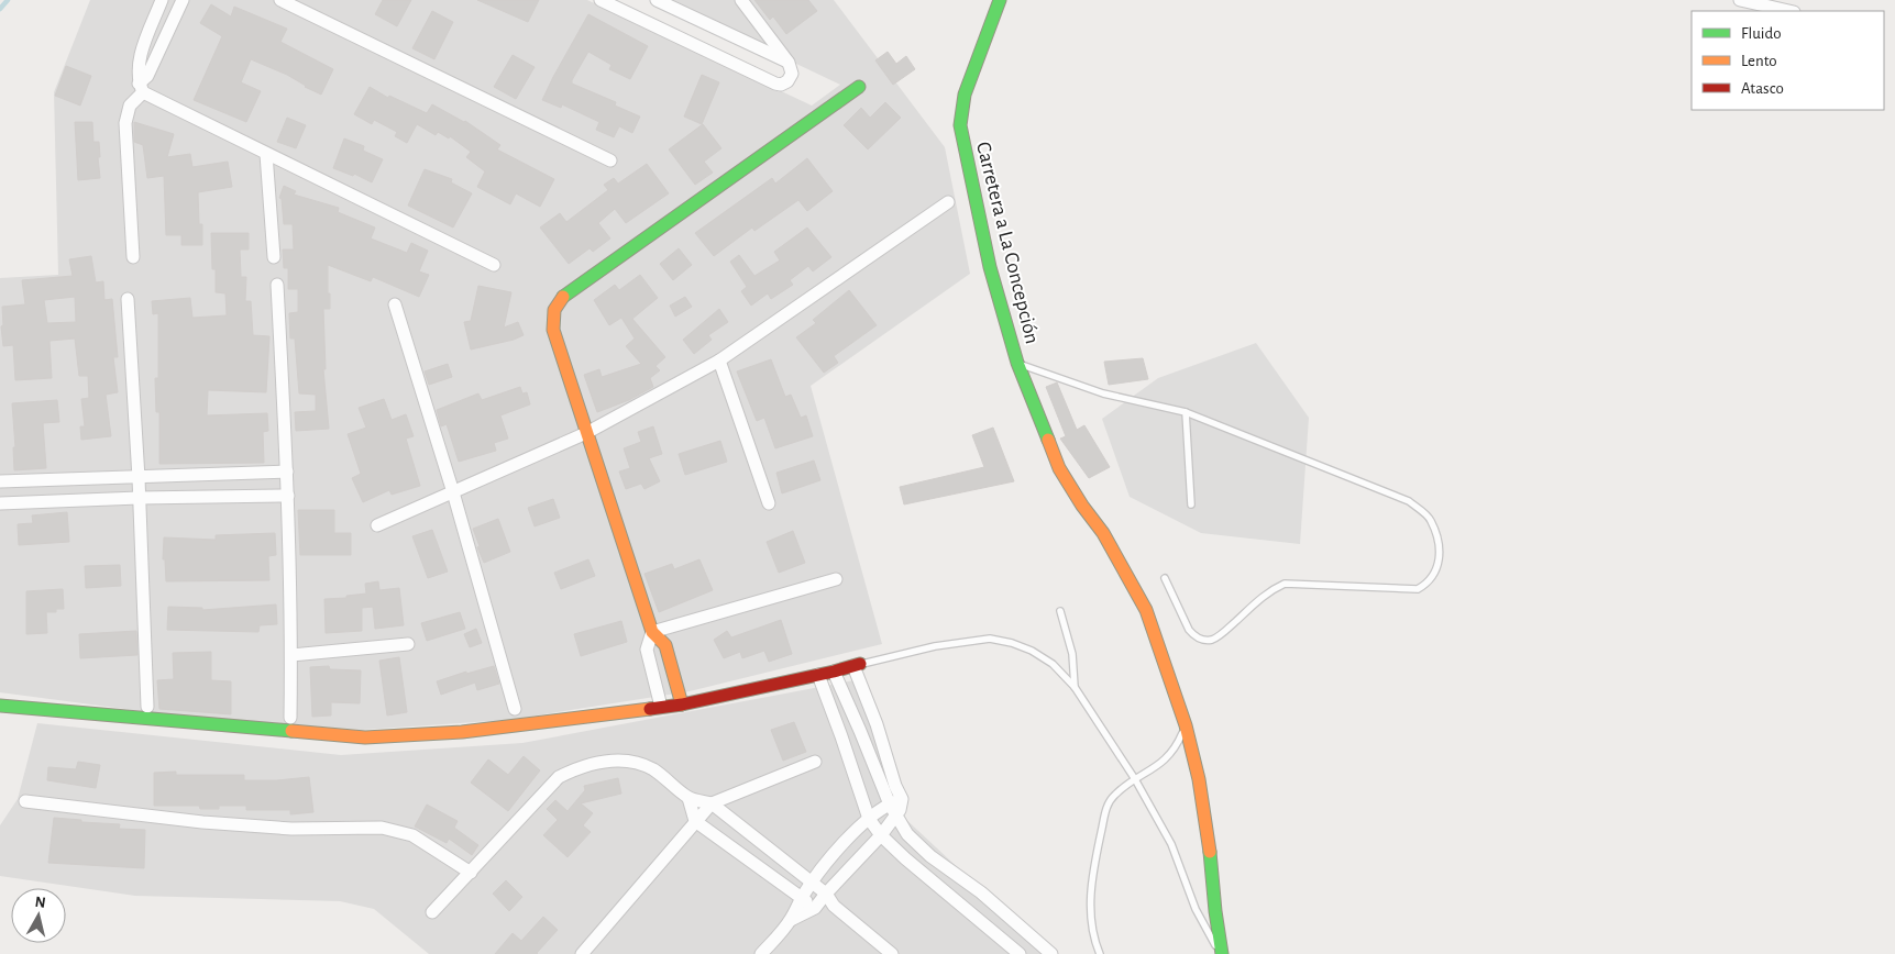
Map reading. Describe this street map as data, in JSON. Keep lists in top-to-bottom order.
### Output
{
  "streets": {
    "street": ["Carretera a La Concepción"]
  },
  "legend": ["Fluido", "Lento", "Atasco"],
  "north": "top"
}
